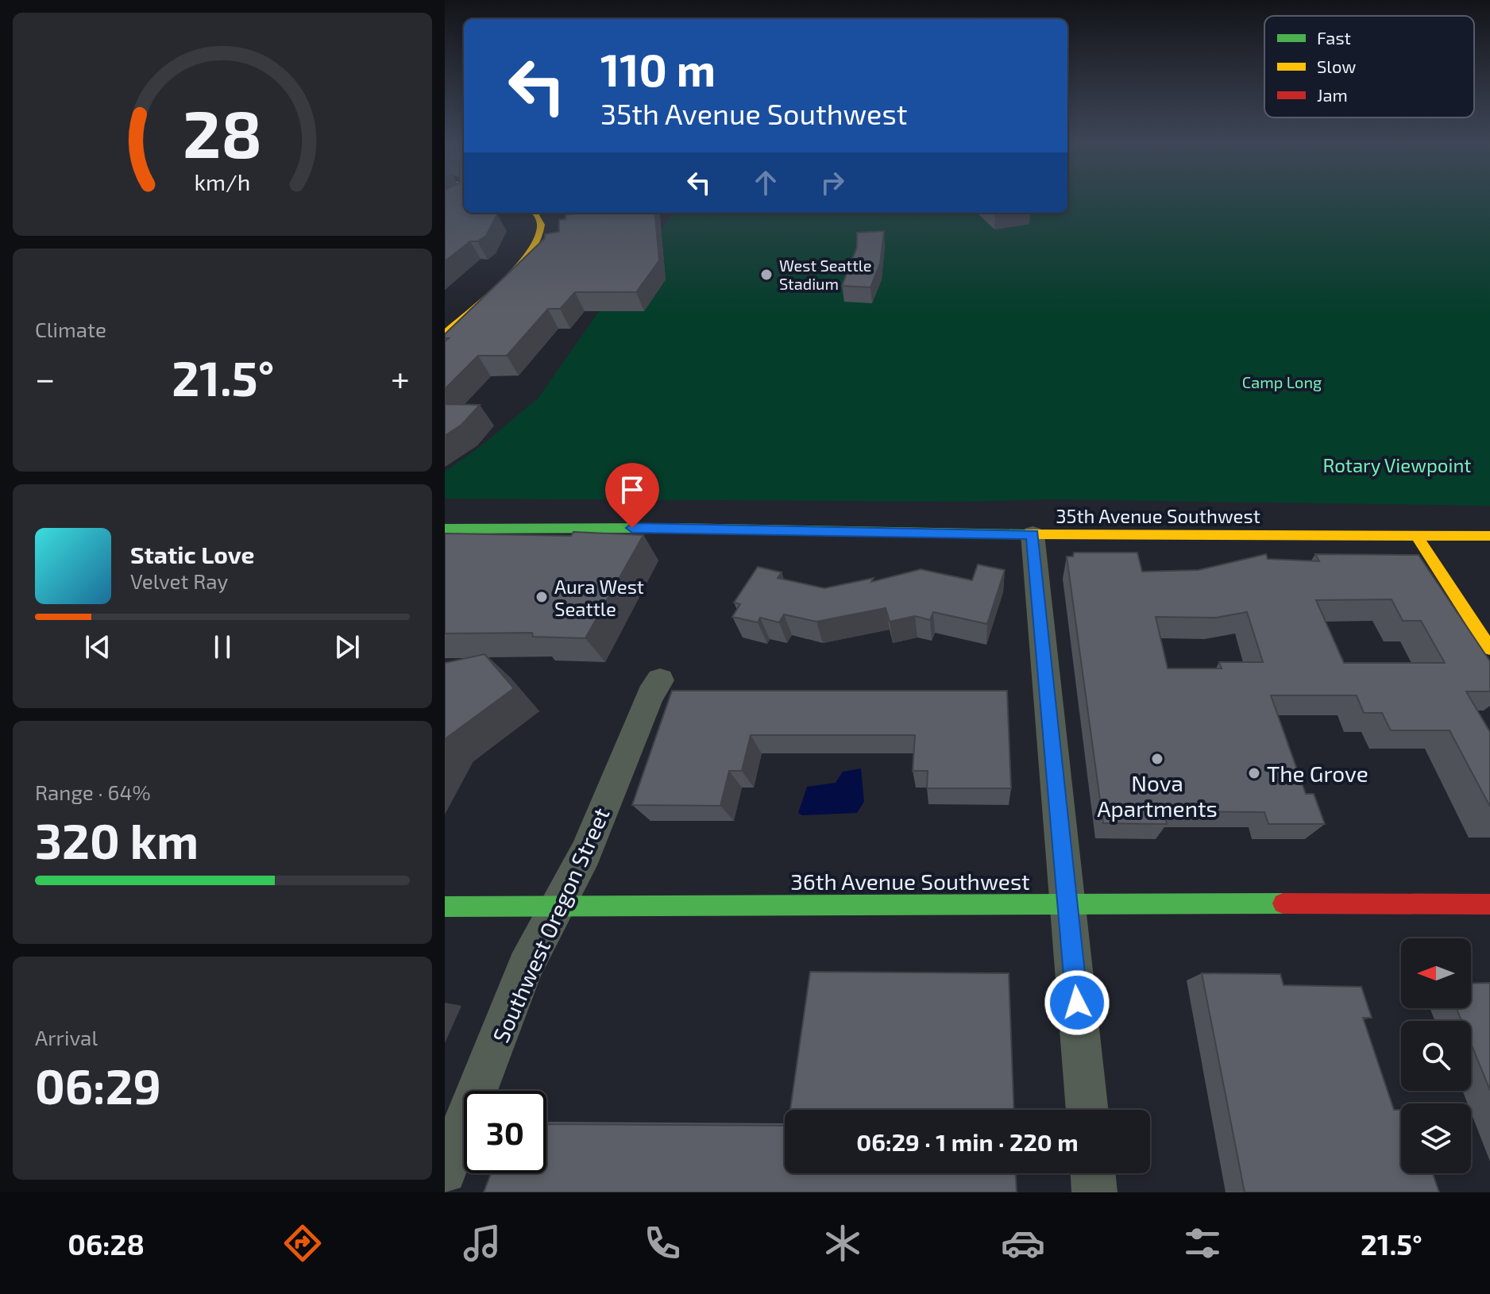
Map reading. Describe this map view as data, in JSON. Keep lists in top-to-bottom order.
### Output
{
  "streets": {
    "main road": ["35th Avenue Southwest", "36th Avenue Southwest"],
    "street": ["Southwest Oregon Street"]
  },
  "crossings": [
    ["36th Avenue Southwest", "Southwest Oregon Street"]
  ],
  "parks": ["Camp Long", "Rotary Viewpoint"],
  "places": [
    "West Seattle Stadium",
    "Aura West Seattle",
    "Nova Apartments",
    "The Grove"
  ],
  "legend": ["Fast", "Slow", "Jam"],
  "north": "left",
  "page": {
    "turn": ["110 m", "35th Avenue Southwest"],
    "tile": [
      "Climate",
      ["Range · 64%", "320 km"],
      ["Arrival", "06:29"]
    ],
    "heat": ["−", "21.5°", "+"],
    "song": ["Static Love", "Velvet Ray"],
    "limit": "30",
    "trip": "06:29 · 1 min · 220 m",
    "tabs": ["06:28", "21.5°"],
    "gauge": ["28", "km/h"]
  }
}
